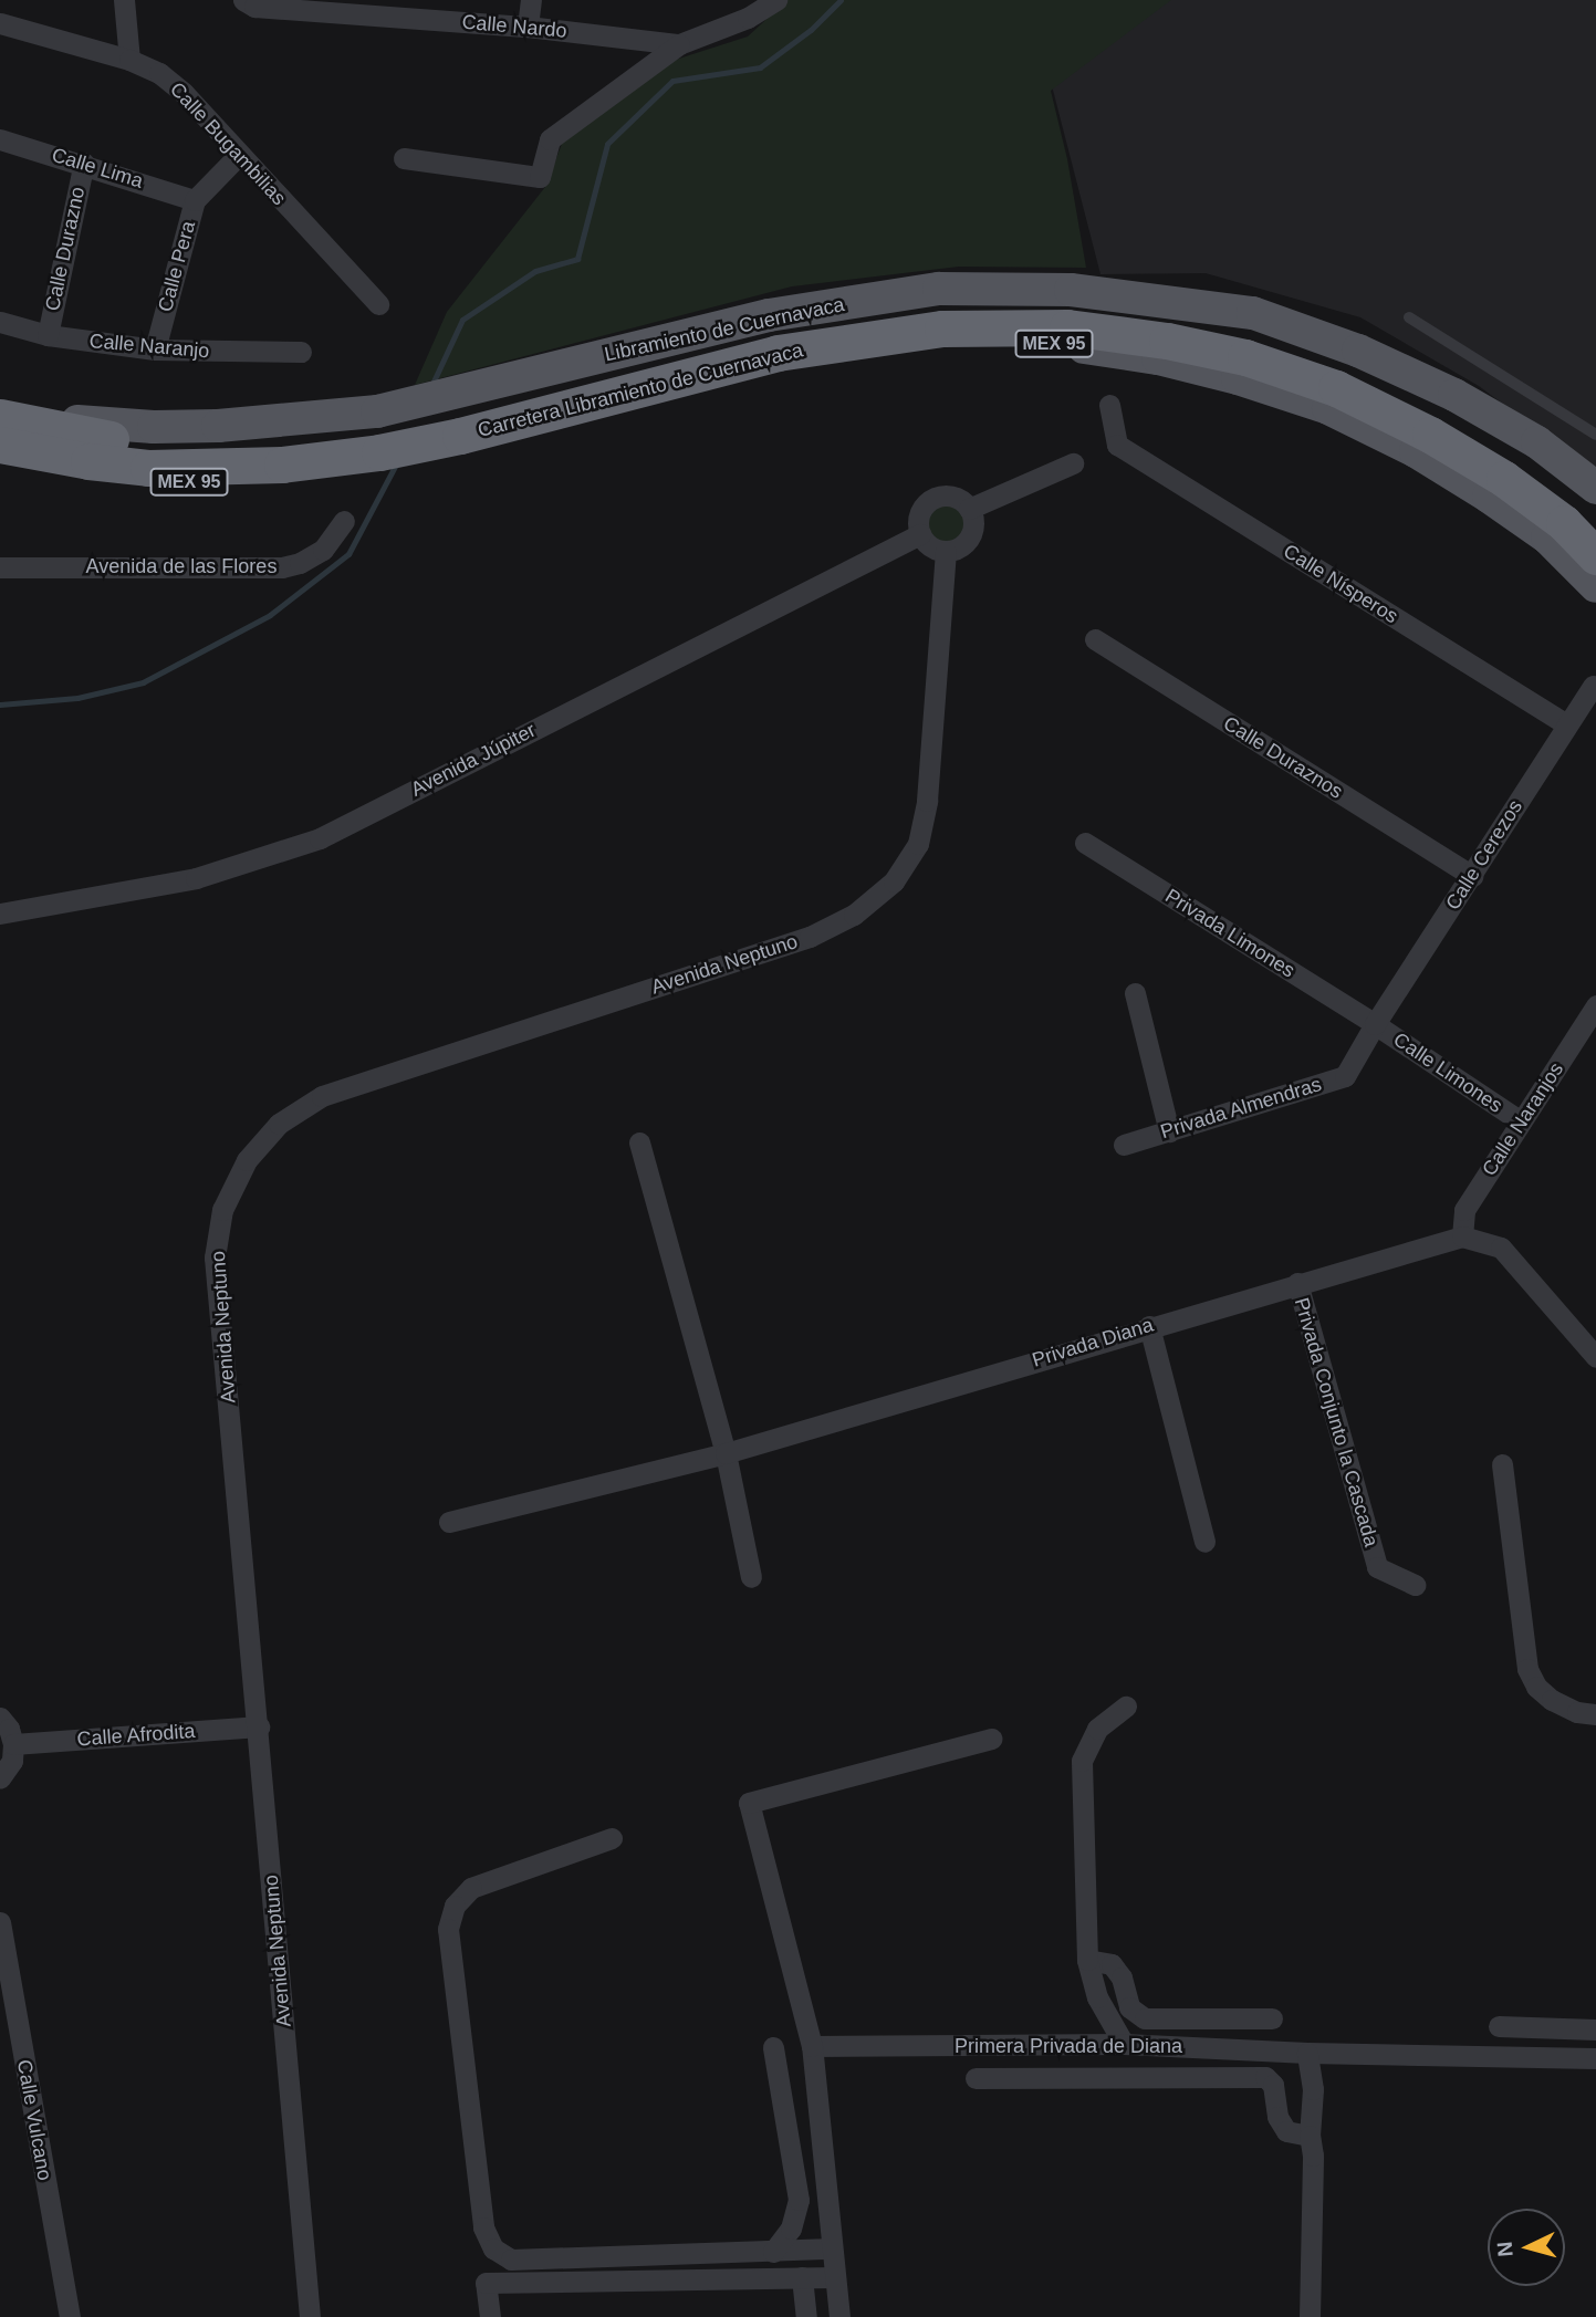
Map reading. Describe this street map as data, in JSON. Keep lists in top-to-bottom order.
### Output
{
  "streets": {
    "highway": ["MEX 95", "Carretera Libramiento de Cuernavaca"],
    "main road": ["Libramiento de Cuernavaca"],
    "street": [
      "Calle Nardo",
      "Calle Bugambilias",
      "Calle Lima",
      "Calle Durazno",
      "Calle Pera",
      "Calle Naranjo",
      "Avenida de las Flores",
      "Calle Nísperos",
      "Calle Duraznos",
      "Avenida Júpiter",
      "Calle Cerezos",
      "Privada Limones",
      "Avenida Neptuno",
      "Calle Limones",
      "Privada Almendras",
      "Calle Naranjos",
      "Privada Diana",
      "Privada Conjunto la Cascada",
      "Calle Afrodita",
      "Primera Privada de Diana",
      "Calle Vulcano"
    ]
  },
  "crossings": [
    ["Calle Bugambilias", "Calle Pera"],
    ["Calle Lima", "Calle Durazno"],
    ["Calle Lima", "Calle Pera"],
    ["Calle Durazno", "Calle Naranjo"],
    ["Calle Pera", "Calle Naranjo"],
    ["Libramiento de Cuernavaca", "MEX 95"],
    ["Libramiento de Cuernavaca", "Carretera Libramiento de Cuernavaca"],
    ["MEX 95", "Carretera Libramiento de Cuernavaca"],
    ["Calle Nísperos", "Calle Cerezos"],
    ["Calle Duraznos", "Calle Cerezos"],
    ["Avenida Júpiter", "Avenida Neptuno"],
    ["Calle Cerezos", "Privada Limones"],
    ["Calle Cerezos", "Calle Limones"],
    ["Calle Cerezos", "Privada Almendras"],
    ["Privada Limones", "Calle Limones"],
    ["Privada Limones", "Privada Almendras"],
    ["Avenida Neptuno", "Calle Afrodita"],
    ["Calle Limones", "Privada Almendras"],
    ["Calle Limones", "Calle Naranjos"],
    ["Calle Naranjos", "Privada Diana"],
    ["Privada Diana", "Privada Conjunto la Cascada"]
  ],
  "north": "left"
}
